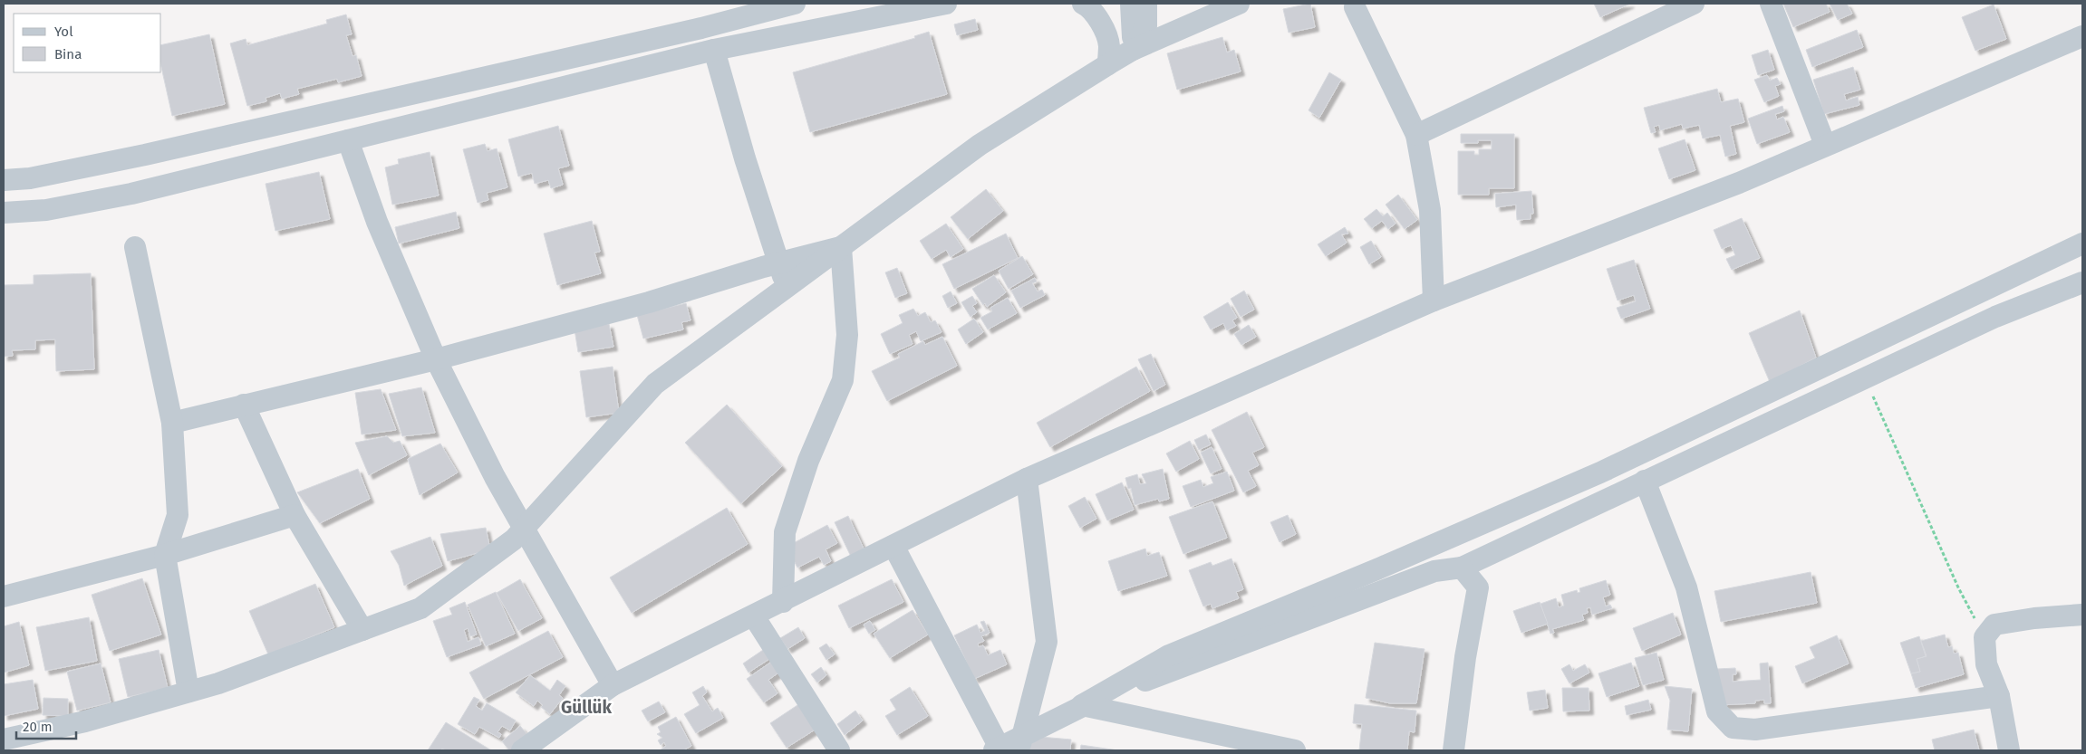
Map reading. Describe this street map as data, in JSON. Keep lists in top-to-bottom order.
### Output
{
  "districts": ["Güllük"],
  "legend": ["Yol", "Bina"],
  "scale_bar": "20 m"
}
